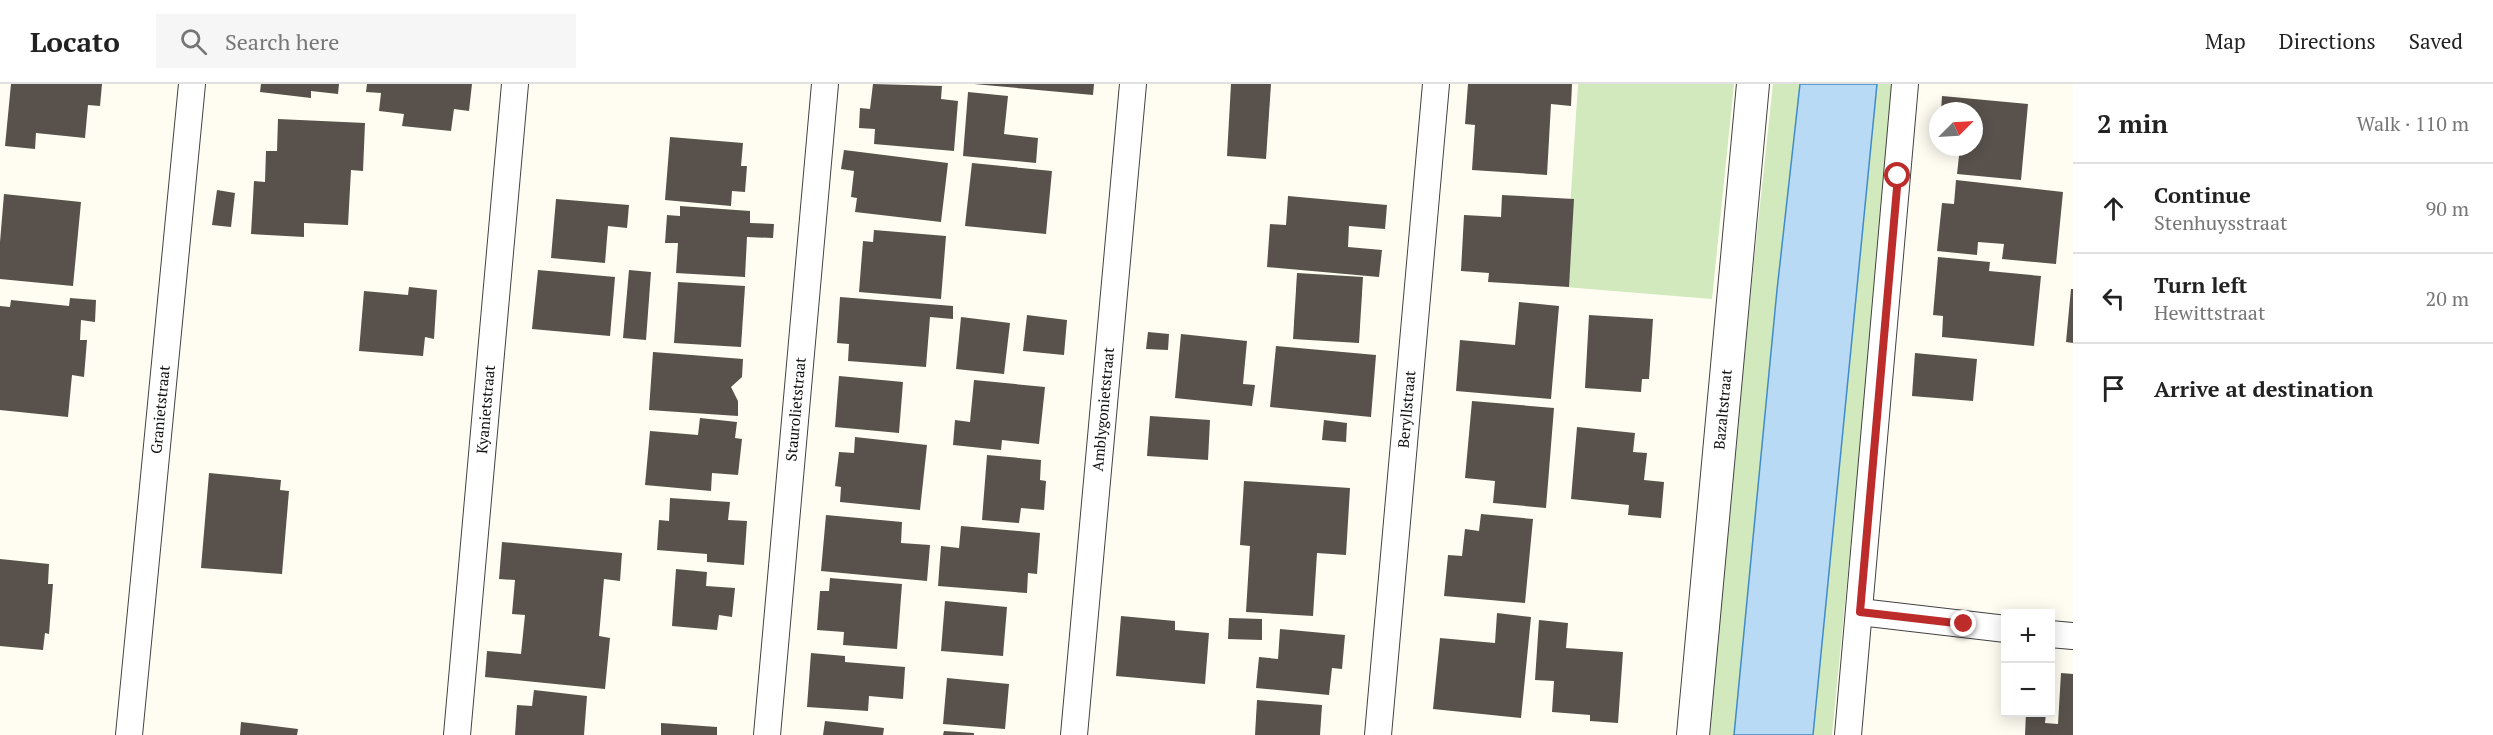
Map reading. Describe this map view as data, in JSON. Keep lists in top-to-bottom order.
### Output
{
  "streets": {
    "street": [
      "Granietstraat",
      "Kyanietstraat",
      "Staurolietstraat",
      "Amblygonietstraat",
      "Beryllstraat",
      "Bazaltstraat"
    ]
  },
  "north": "top right",
  "page": {
    "header": "Locato",
    "search": "Search here",
    "nav": ["Map", "Directions", "Saved"],
    "heading": ["2 min", "Walk · 110 m"],
    "list": [
      ["Continue", "Stenhuysstraat", "90 m"],
      ["Turn left", "Hewittstraat", "20 m"],
      "Arrive at destination"
    ],
    "map_buttons": ["+", "−"]
  }
}
